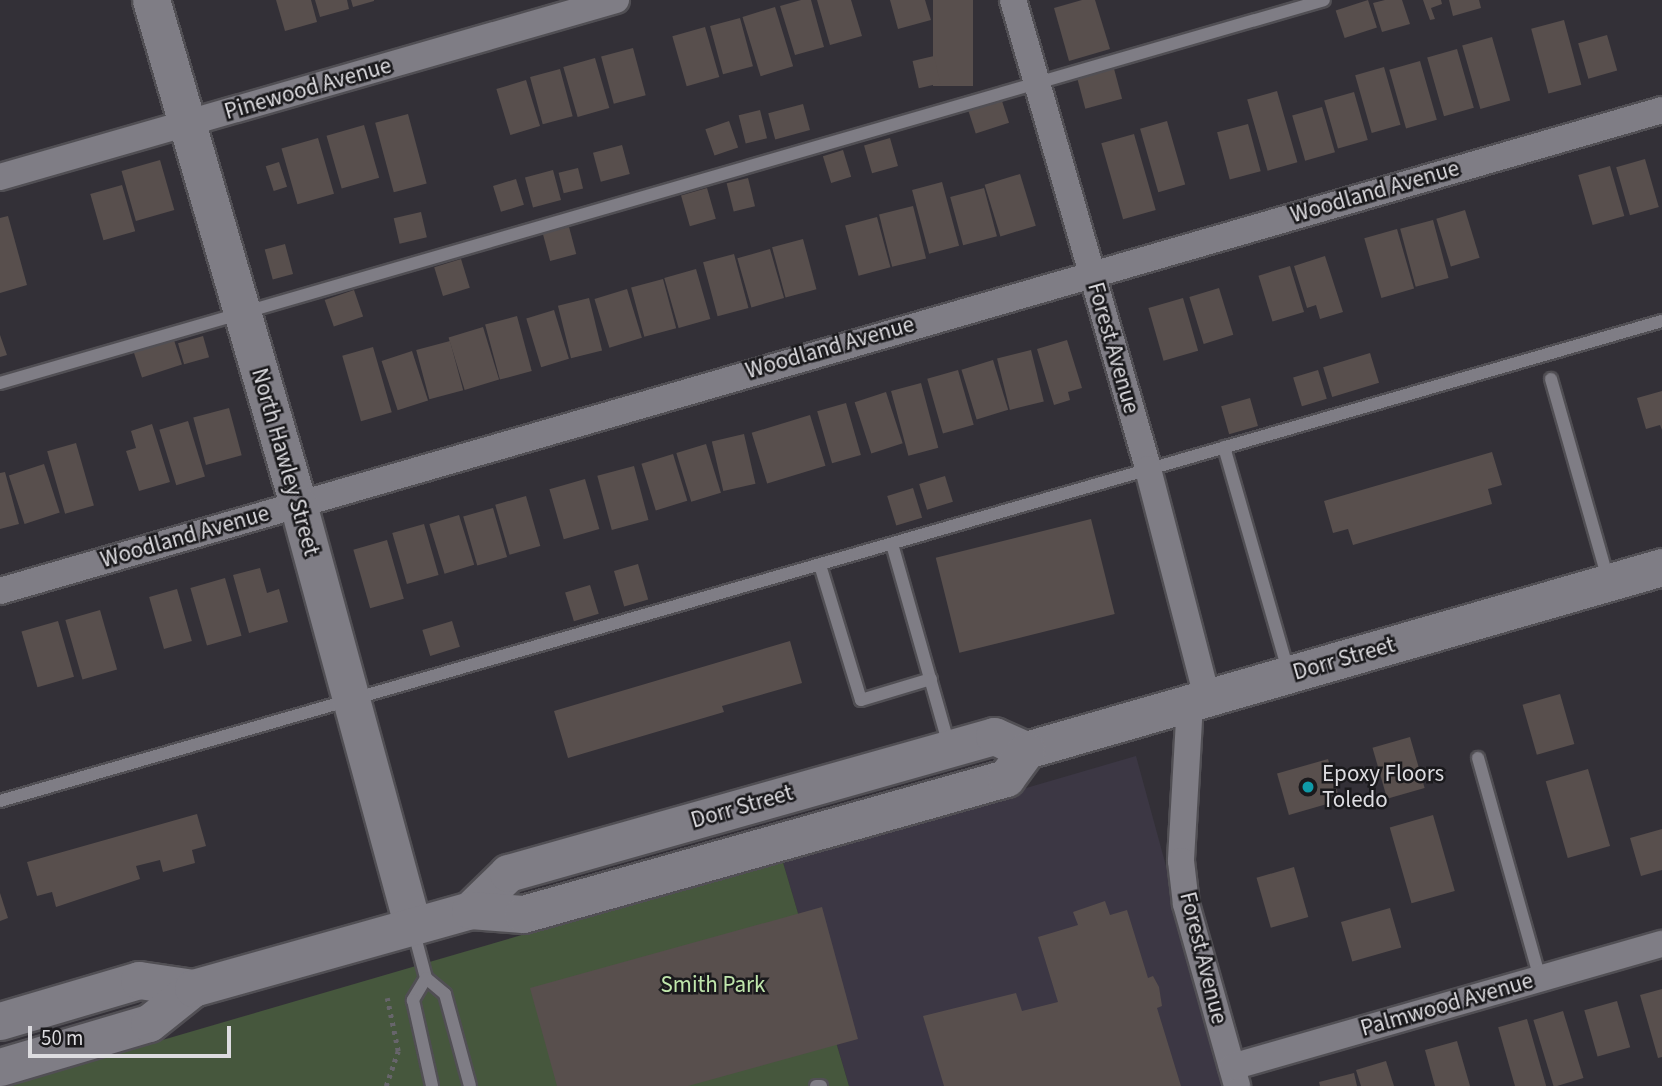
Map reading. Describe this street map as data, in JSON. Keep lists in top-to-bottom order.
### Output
{
  "streets": {
    "main road": ["North Hawley Street", "Dorr Street"],
    "street": [
      "Pinewood Avenue",
      "Woodland Avenue",
      "Forest Avenue",
      "Palmwood Avenue"
    ]
  },
  "crossings": [
    ["Pinewood Avenue", "North Hawley Street"],
    ["Woodland Avenue", "Forest Avenue"],
    ["Woodland Avenue", "North Hawley Street"],
    ["Forest Avenue", "Dorr Street"],
    ["Forest Avenue", "Palmwood Avenue"],
    ["North Hawley Street", "Dorr Street"]
  ],
  "parks": ["Smith Park"],
  "places": ["Epoxy Floors Toledo"],
  "scale_bar": "50 m"
}
